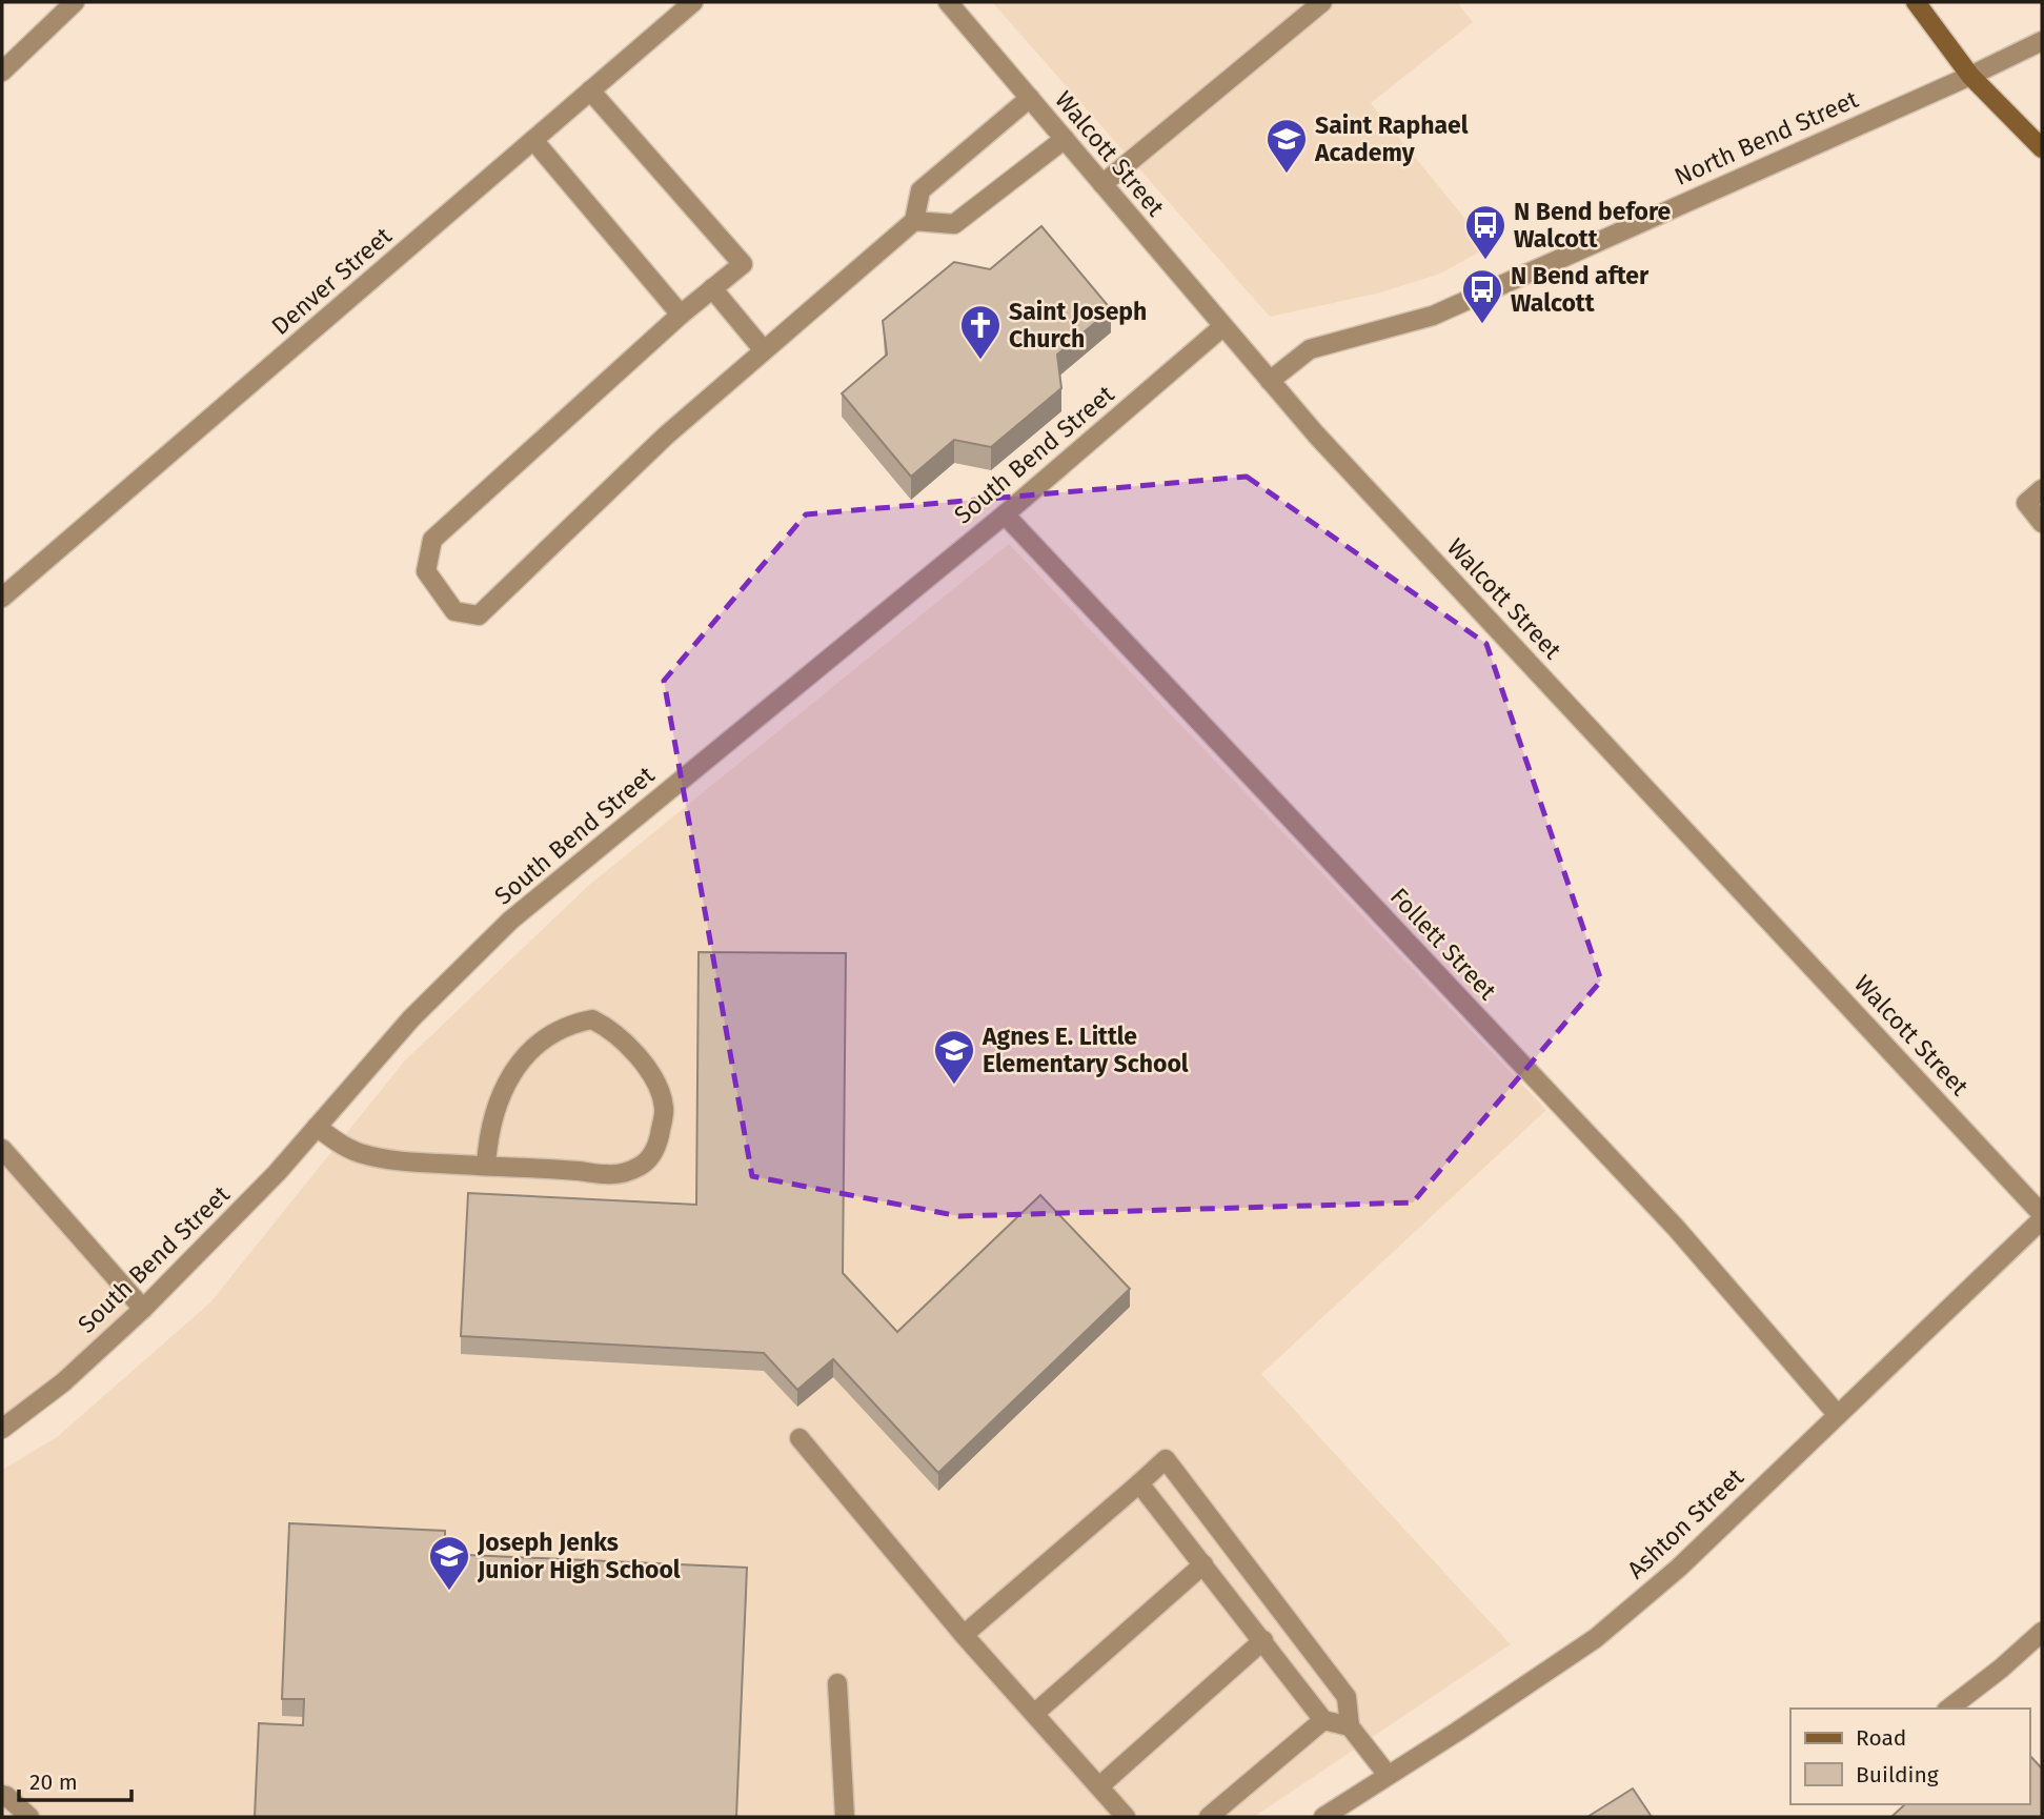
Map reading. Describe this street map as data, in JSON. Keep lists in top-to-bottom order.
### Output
{
  "streets": {
    "street": [
      "North Bend Street",
      "Walcott Street",
      "Denver Street",
      "South Bend Street",
      "Follett Street",
      "Ashton Street"
    ]
  },
  "crossings": [
    ["North Bend Street", "Walcott Street"],
    ["Walcott Street", "South Bend Street"],
    ["South Bend Street", "Follett Street"],
    ["Follett Street", "Ashton Street"]
  ],
  "places": {
    "school or university": ["Saint Raphael Academy", "Agnes E. Little Elementary School", "Joseph Jenks Junior High School"],
    "bus stop": ["N Bend before Walcott", "N Bend after Walcott"],
    "church": ["Saint Joseph Church"]
  },
  "legend": ["Road", "Building"],
  "scale_bar": "20 m"
}
